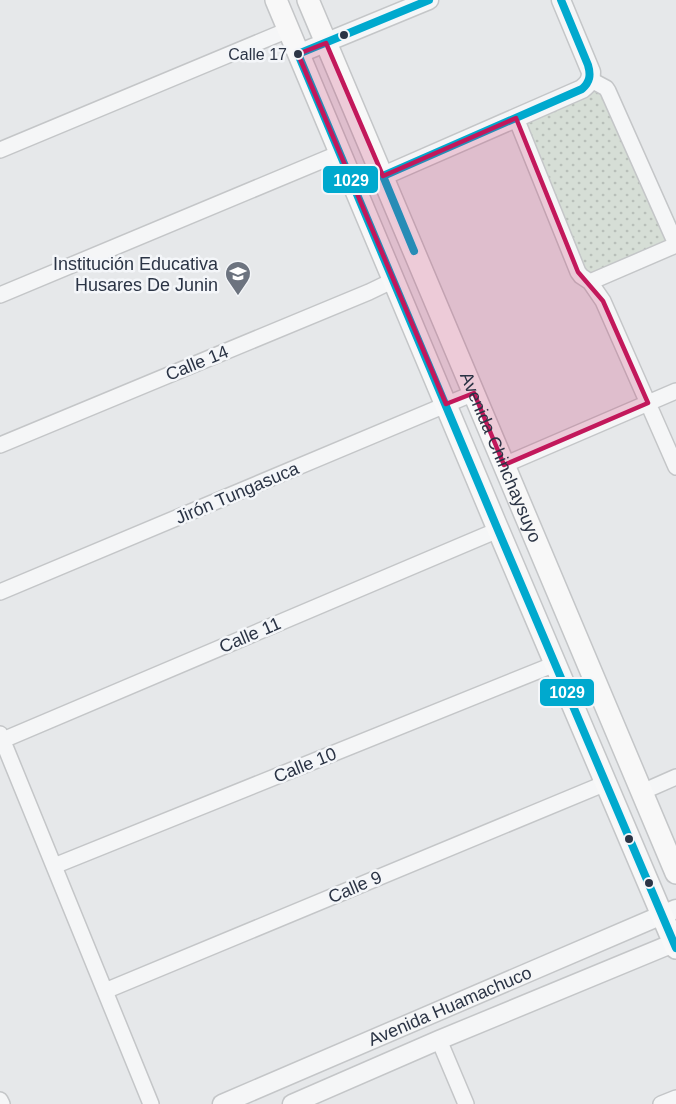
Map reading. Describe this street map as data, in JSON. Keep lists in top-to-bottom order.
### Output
{
  "streets": {
    "main road": ["Avenida Chinchaysuyo"],
    "street": [
      "Calle 14",
      "Jirón Tungasuca",
      "Calle 11",
      "Calle 10",
      "Calle 9",
      "Avenida Huamachuco"
    ]
  },
  "crossings": [
    ["Calle 14", "Avenida Chinchaysuyo"],
    ["Avenida Chinchaysuyo", "Jirón Tungasuca"],
    ["Avenida Chinchaysuyo", "Calle 11"],
    ["Avenida Chinchaysuyo", "Calle 10"],
    ["Avenida Chinchaysuyo", "Calle 9"],
    ["Avenida Chinchaysuyo", "Avenida Huamachuco"]
  ],
  "places": {
    "other": ["Calle 17"],
    "school or university": ["Institución Educativa Husares De Junin"]
  },
  "lines": ["transit line 1029"]
}
